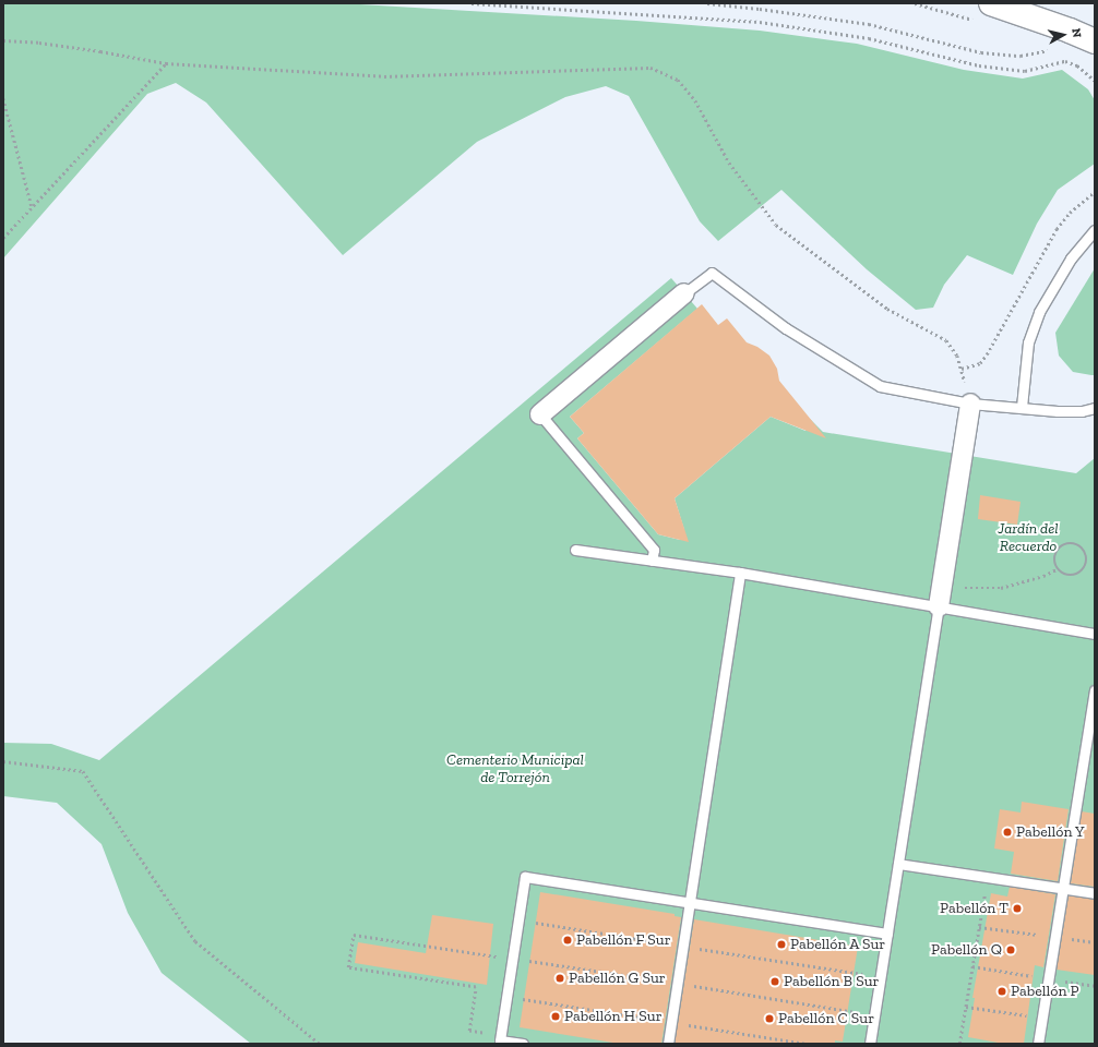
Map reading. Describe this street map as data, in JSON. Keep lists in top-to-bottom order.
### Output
{
  "parks": ["Jardín del Recuerdo", "Cementerio Municipal de Torrejón"],
  "places": [
    "Pabellón Y",
    "Pabellón T",
    "Pabellón F Sur",
    "Pabellón A Sur",
    "Pabellón Q",
    "Pabellón G Sur",
    "Pabellón B Sur",
    "Pabellón P",
    "Pabellón H Sur",
    "Pabellón C Sur"
  ],
  "north": "right"
}
